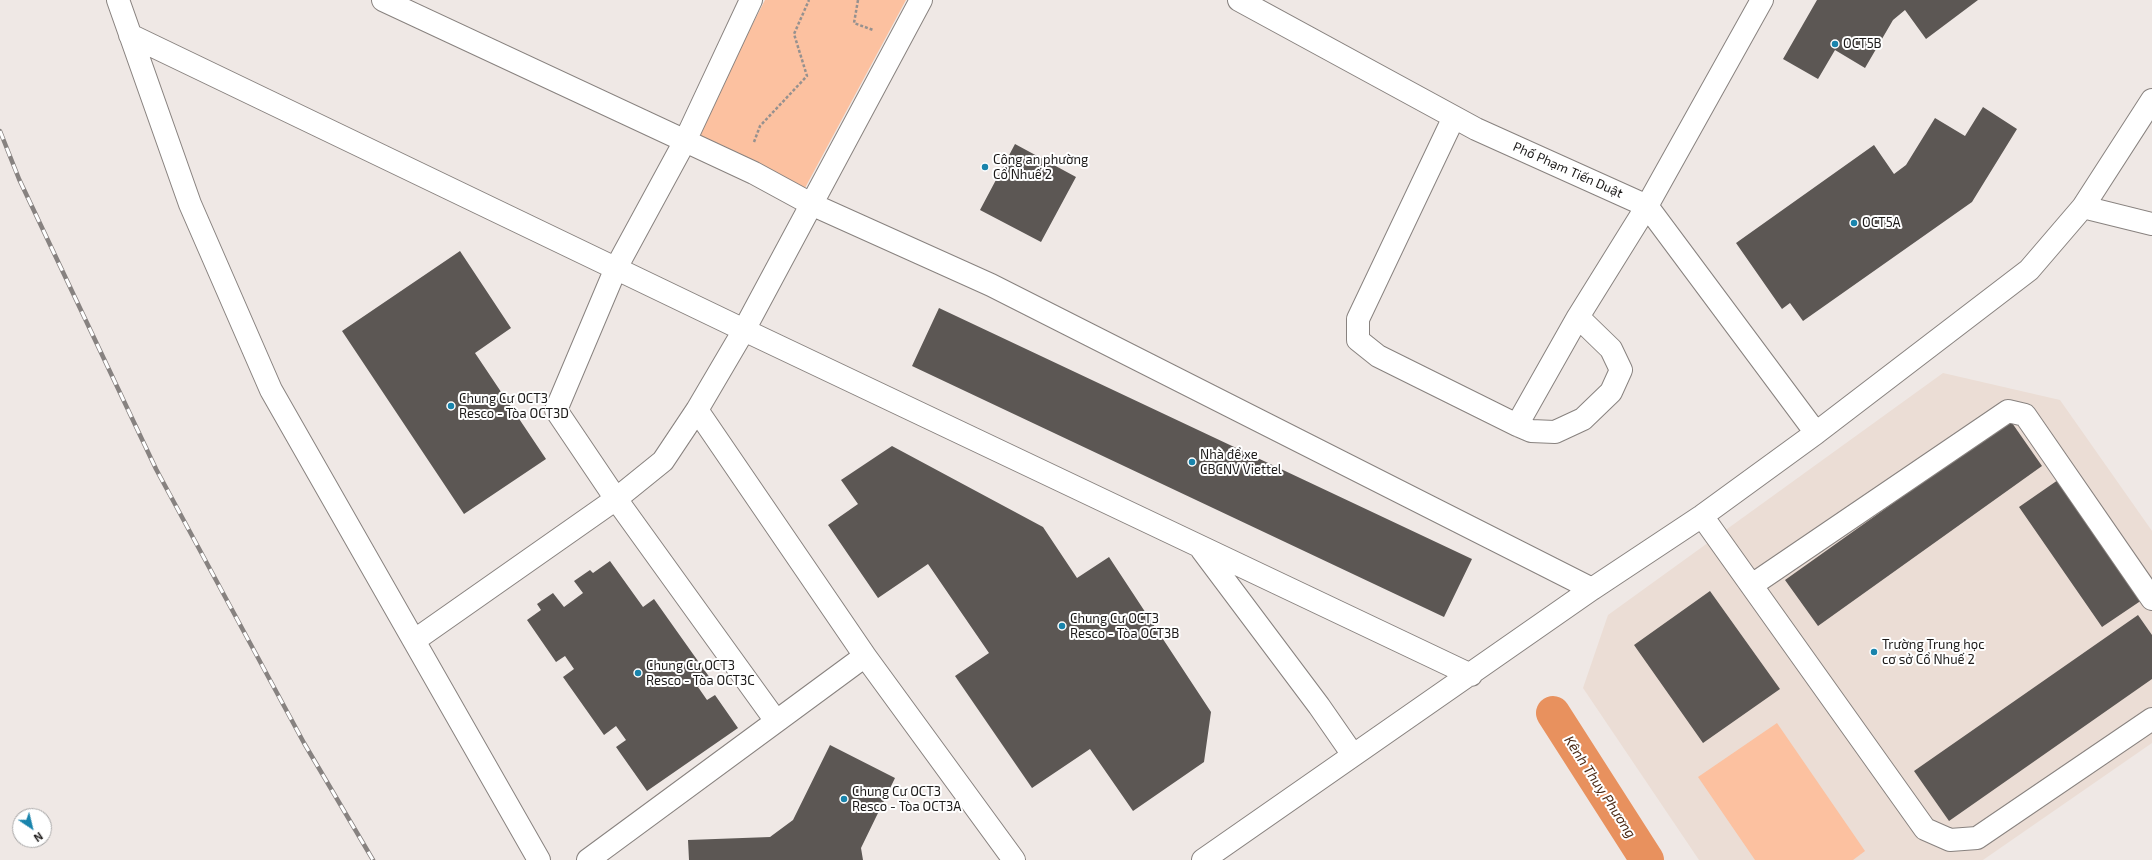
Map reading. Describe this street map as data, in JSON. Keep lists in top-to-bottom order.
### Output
{
  "streets": {
    "street": ["Phố Phạm Tiến Duật"]
  },
  "water": ["Kênh Thuỵ Phương"],
  "places": [
    "OCT5B",
    "Công an phường Cổ Nhuế 2",
    "OCT5A",
    "Chung Cư OCT3 Resco - Tòa OCT3D",
    "Nhà để xe CBCNV Viettel",
    "Chung Cư OCT3 Resco - Tòa OCT3B",
    "Trường Trung học cơ sở Cổ Nhuế 2",
    "Chung Cư OCT3 Resco - Tòa OCT3C",
    "Chung Cư OCT3 Resco - Tòa OCT3A"
  ],
  "north": "bottom right"
}
